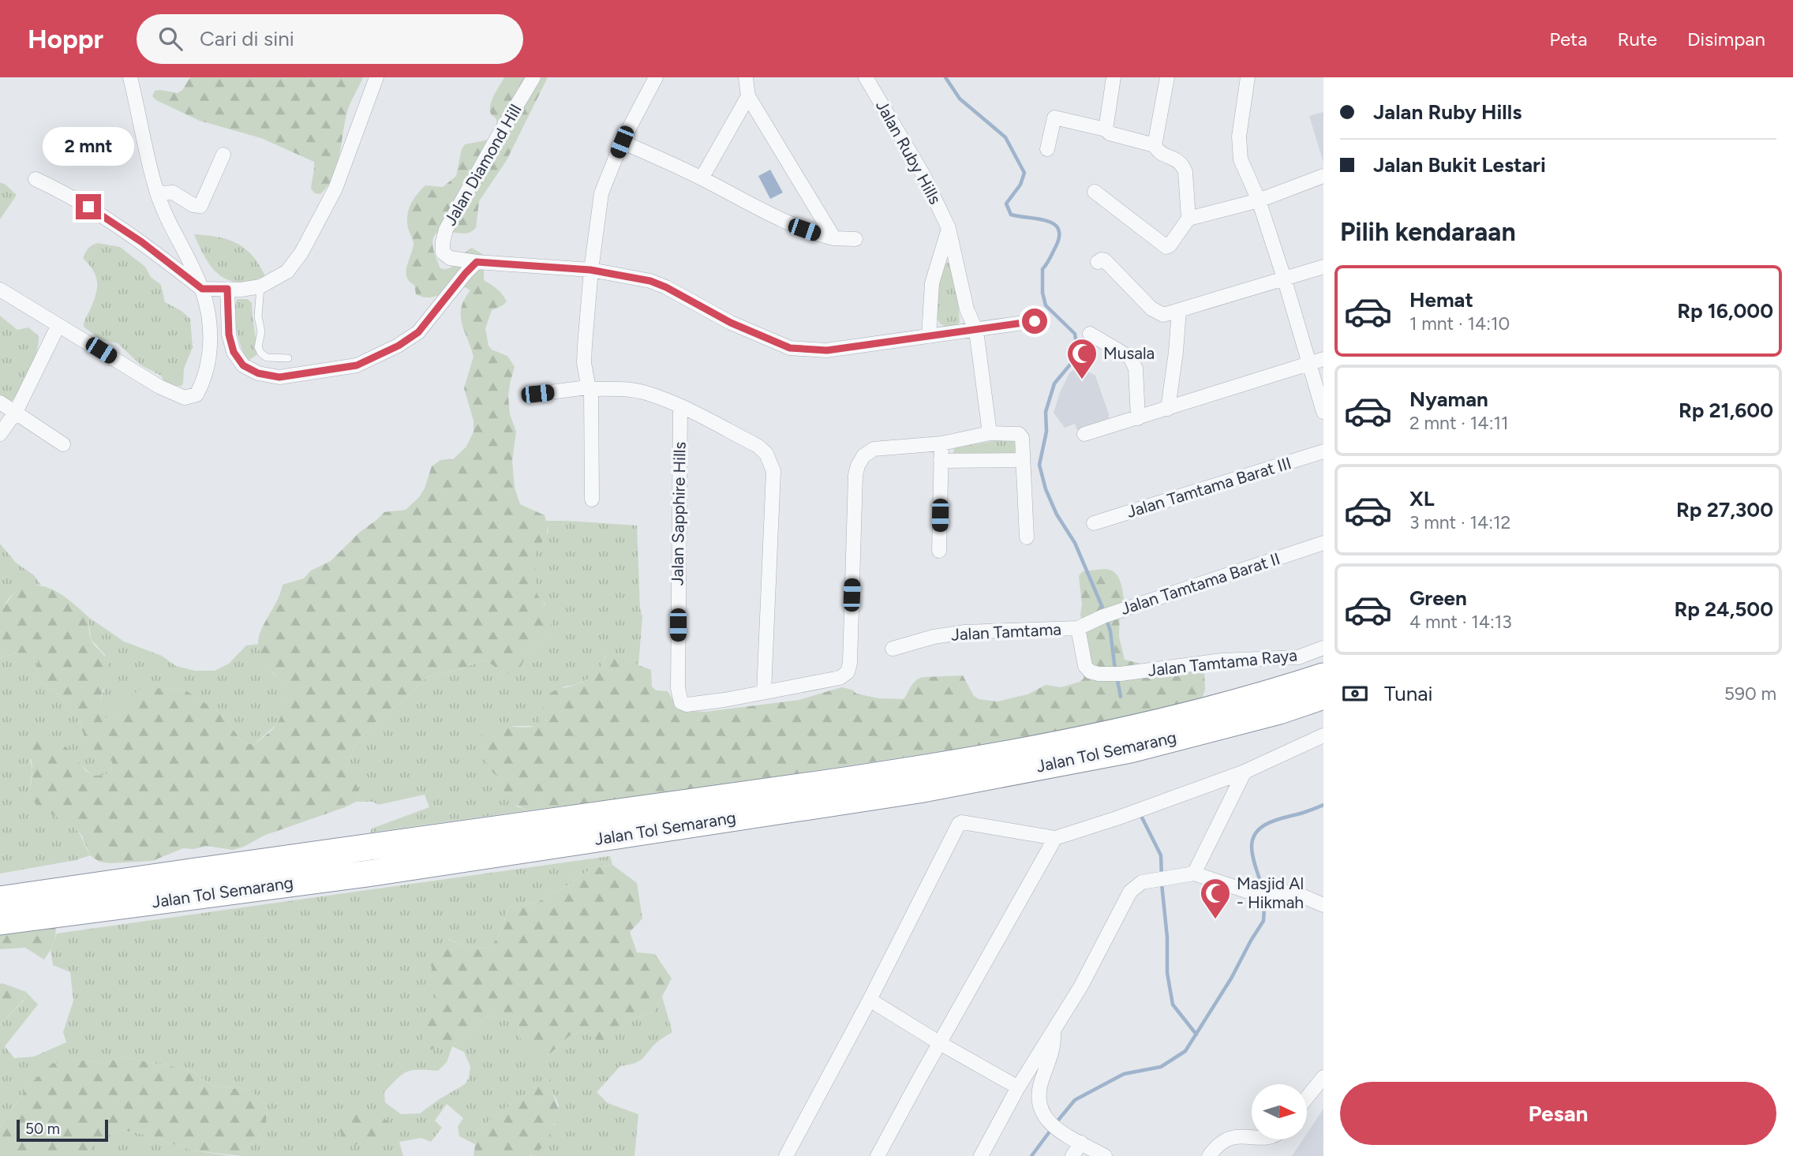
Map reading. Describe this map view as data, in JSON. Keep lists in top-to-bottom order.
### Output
{
  "streets": {
    "highway": ["Jalan Tol Semarang"],
    "street": [
      "Jalan Ruby Hills",
      "Jalan Diamond Hill",
      "Jalan Tamtama Barat III",
      "Jalan Sapphire Hills",
      "Jalan Tamtama Barat II",
      "Jalan Tamtama",
      "Jalan Tamtama Raya"
    ]
  },
  "crossings": [
    ["Jalan Tamtama Barat II", "Jalan Tamtama"],
    ["Jalan Tamtama", "Jalan Tamtama Raya"]
  ],
  "places": {
    "mosque": ["Musala", "Masjid Al - Hikmah"]
  },
  "scale_bar": "50 m",
  "north": "right",
  "page": {
    "header": "Hoppr",
    "search": "Cari di sini",
    "nav": ["Peta", "Rute", "Disimpan"],
    "banner": ["Jalan Ruby Hills", "Jalan Bukit Lestari"],
    "bubble": "2 mnt",
    "heading": "Pilih kendaraan",
    "list": [
      {
        "name": "Hemat",
        "note": "1 mnt · 14:10",
        "value": "Rp 16,000"
      },
      {
        "name": "Nyaman",
        "note": "2 mnt · 14:11",
        "value": "Rp 21,600"
      },
      {
        "name": "XL",
        "note": "3 mnt · 14:12",
        "value": "Rp 27,300"
      },
      {
        "name": "Green",
        "note": "4 mnt · 14:13",
        "value": "Rp 24,500"
      }
    ],
    "pay": ["Tunai", "590 m"],
    "buttons": "Pesan",
    "scale": "50 m"
  }
}
